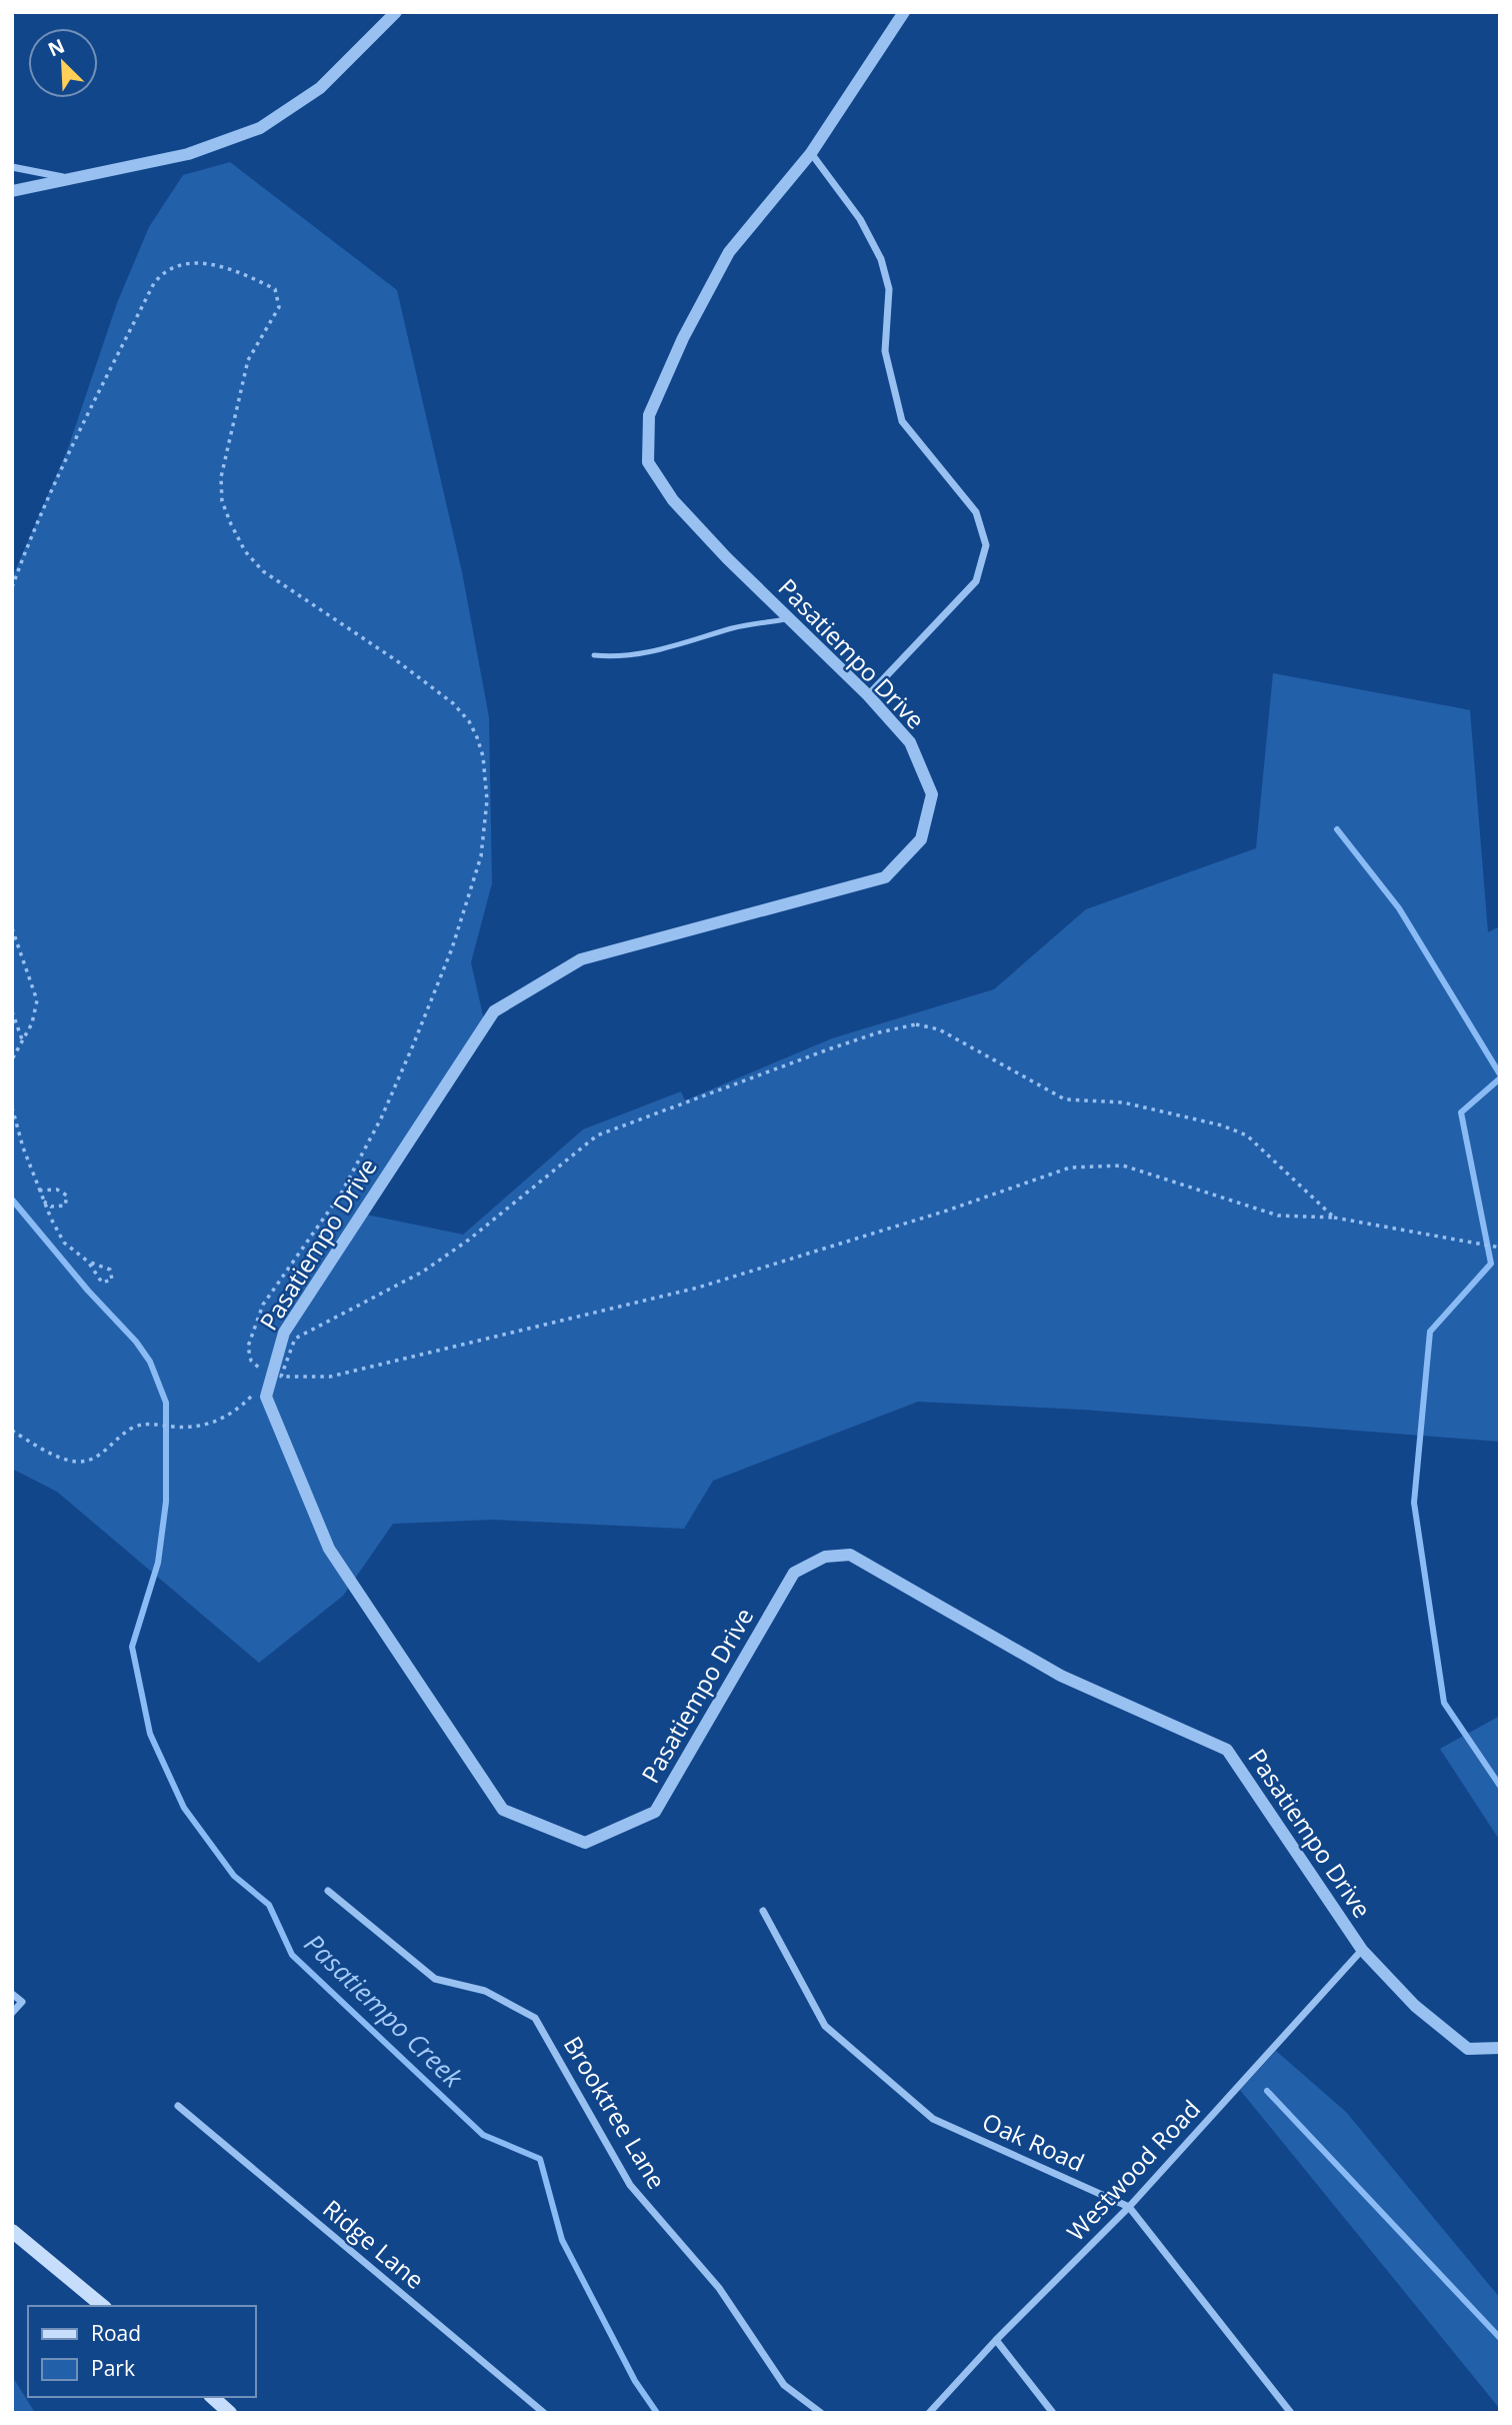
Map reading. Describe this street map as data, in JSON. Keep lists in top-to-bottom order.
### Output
{
  "streets": {
    "street": [
      "Pasatiempo Drive",
      "Brooktree Lane",
      "Oak Road",
      "Westwood Road",
      "Ridge Lane"
    ]
  },
  "crossings": [
    ["Pasatiempo Drive", "Westwood Road"],
    ["Oak Road", "Westwood Road"]
  ],
  "water": ["Pasatiempo Creek"],
  "legend": ["Road", "Park"],
  "north": "top left"
}
